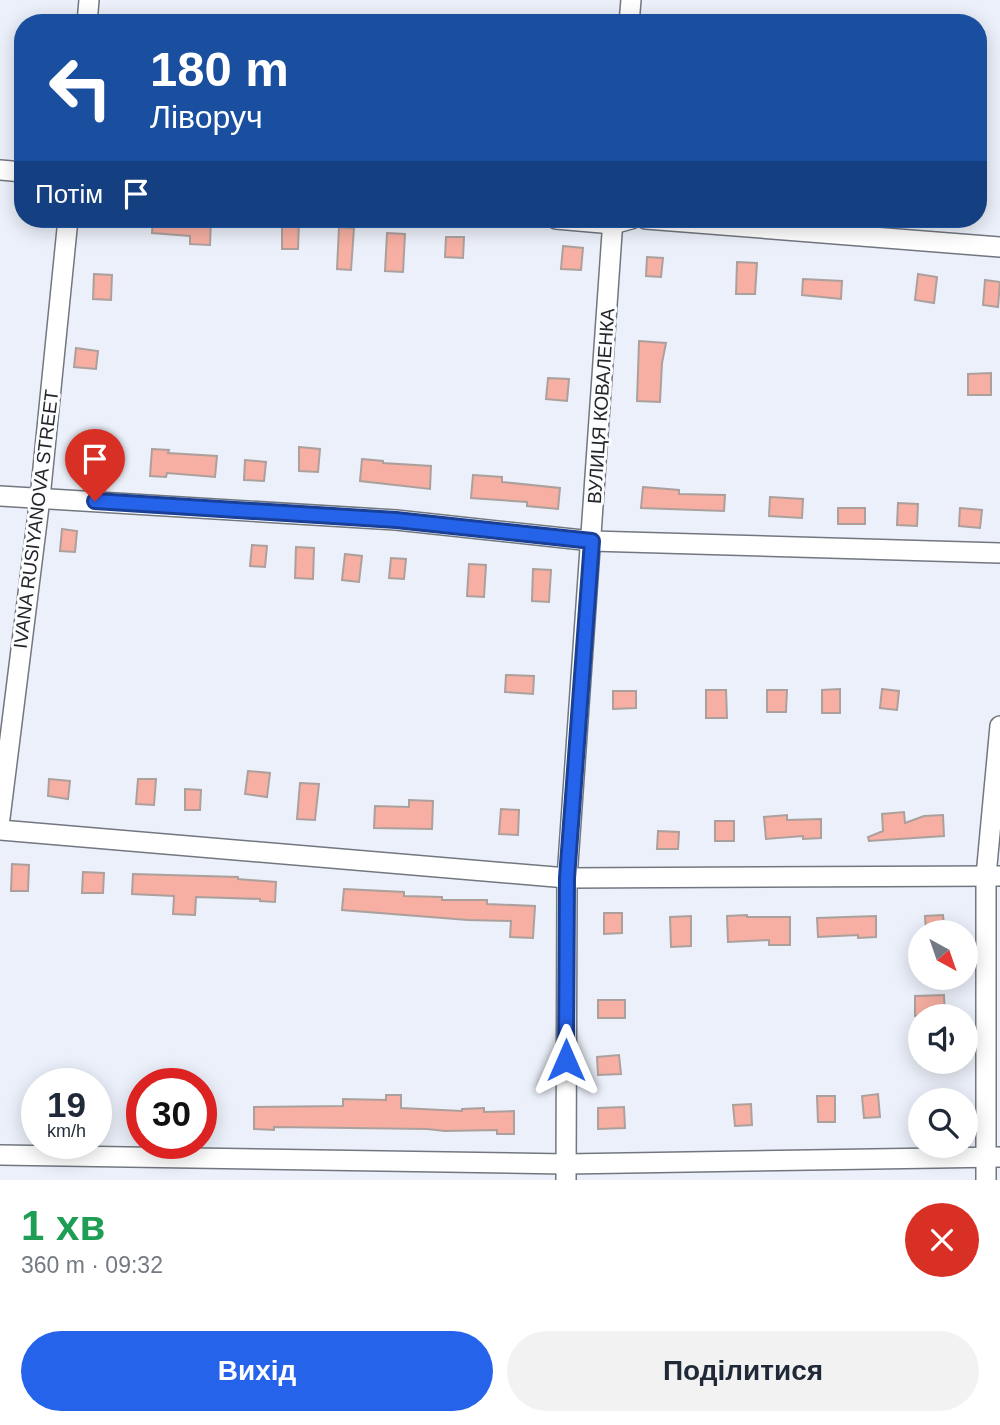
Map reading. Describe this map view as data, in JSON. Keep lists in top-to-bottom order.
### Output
{
  "streets": {
    "street": ["ВУЛИЦЯ КОВАЛЕНКА", "IVANA RUSIYANOVA STREET"]
  },
  "north": "bottom right",
  "page": {
    "turn": ["180 m", "Ліворуч"],
    "then": "Потім",
    "speed": "19 km/h",
    "limit": "30",
    "heading": ["1 хв", "360 m · 09:32"],
    "buttons": ["Вихід", "Поділитися"]
  }
}
